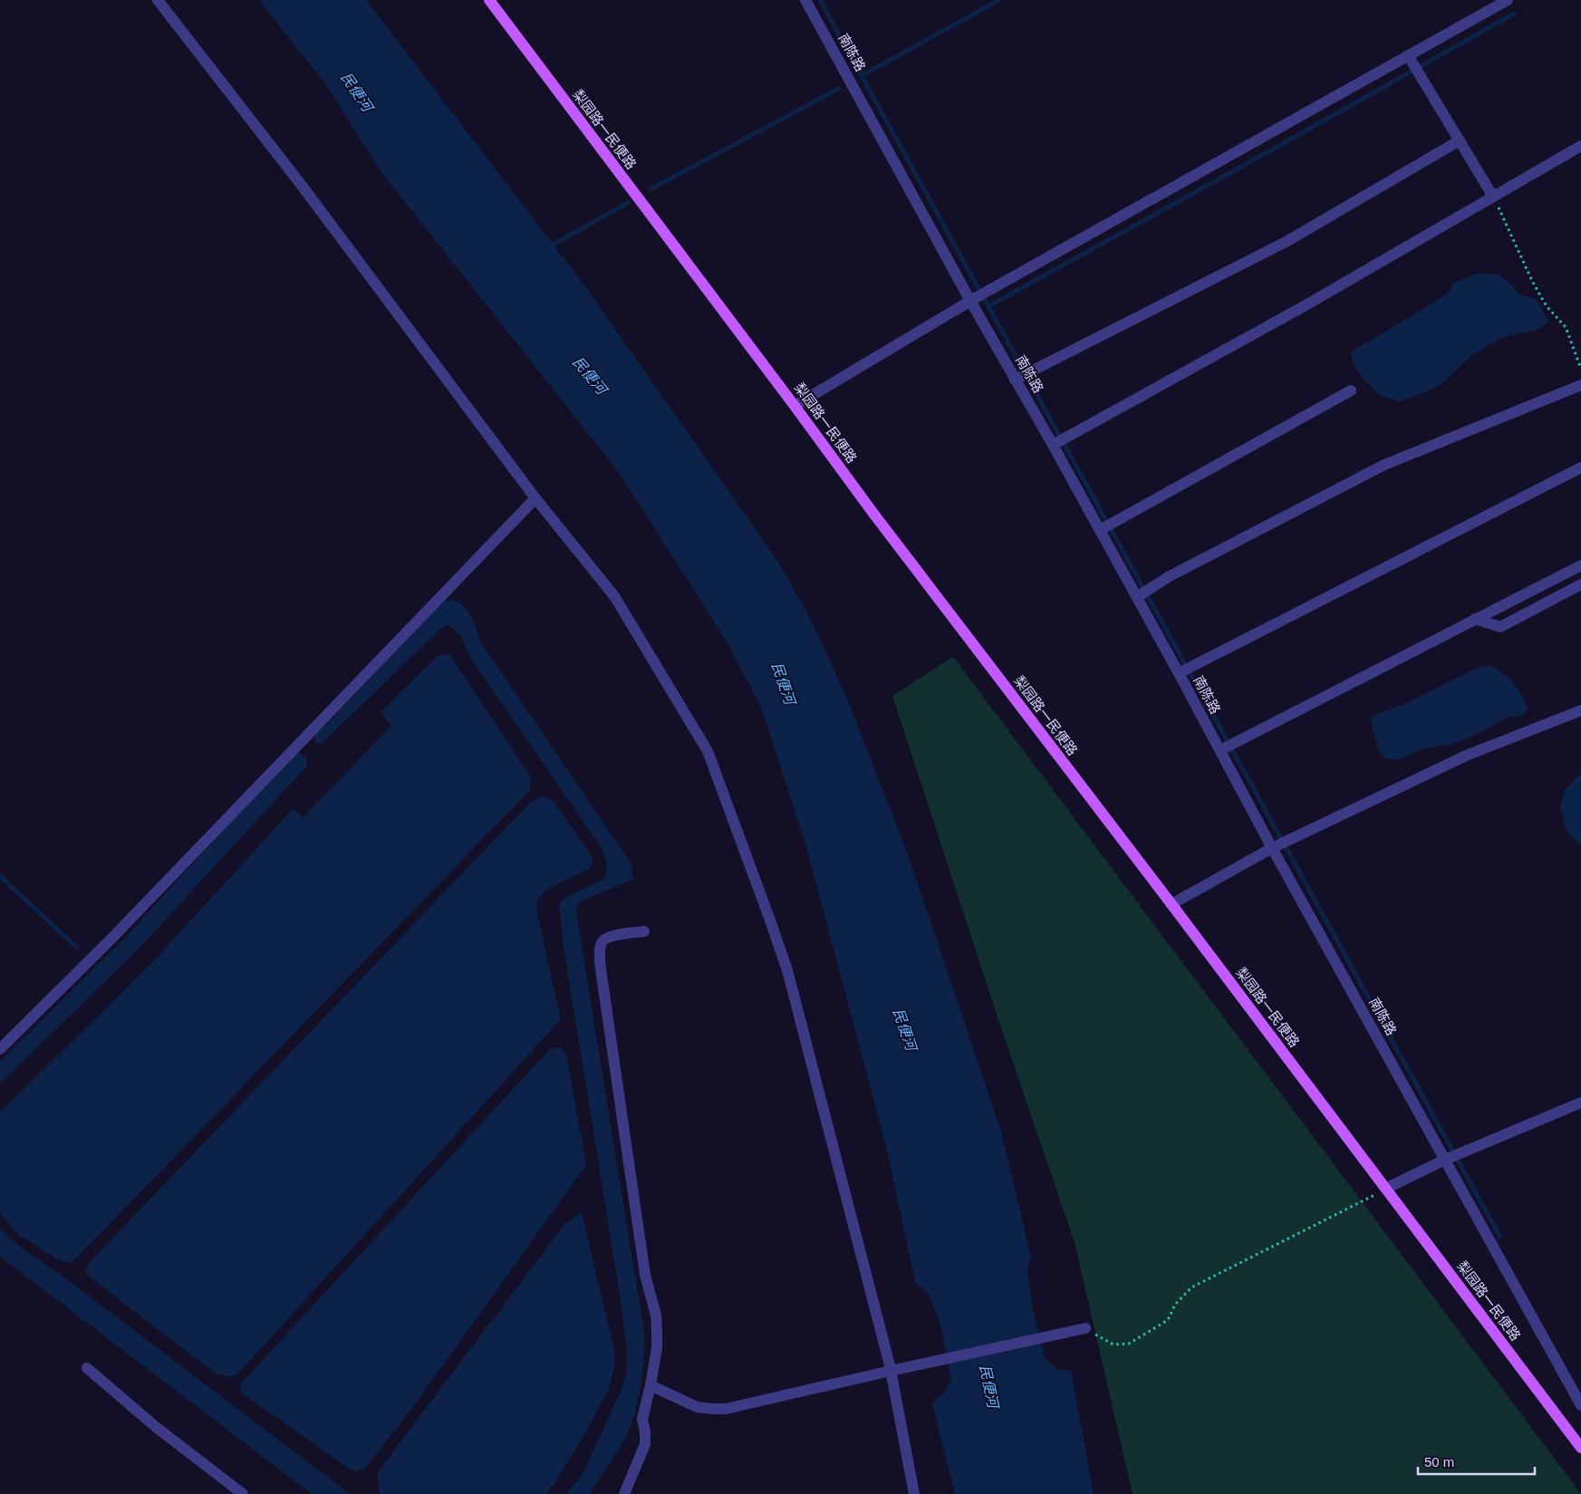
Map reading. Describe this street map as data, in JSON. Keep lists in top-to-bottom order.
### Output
{
  "streets": {
    "main road": ["梨园路一民便路"],
    "street": ["南陈路"]
  },
  "water": ["民便河"],
  "scale_bar": "50 m"
}
